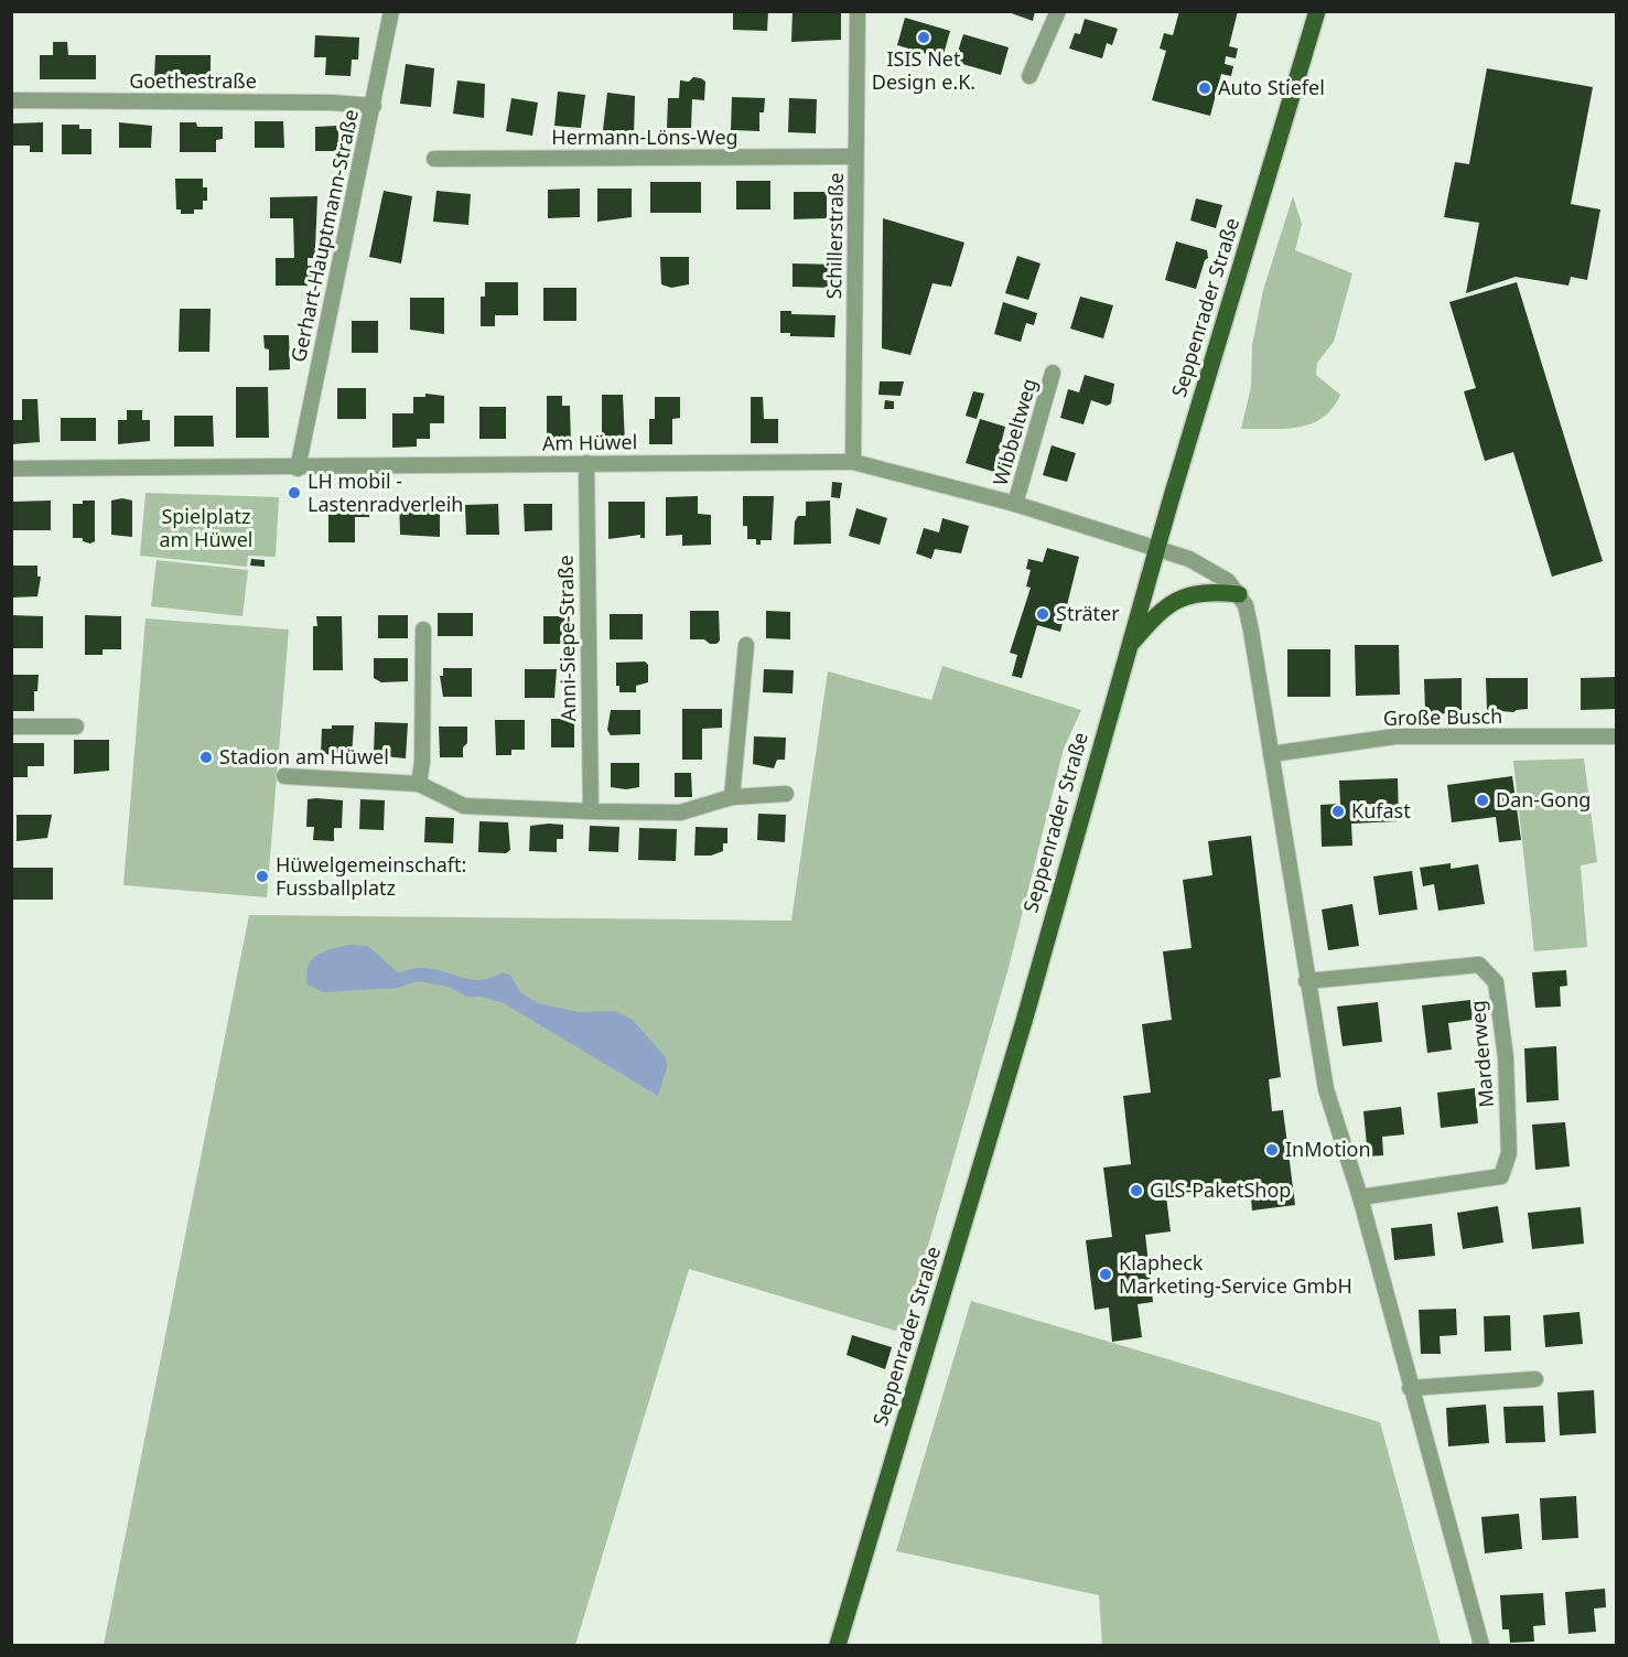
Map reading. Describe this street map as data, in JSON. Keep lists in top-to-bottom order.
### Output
{
  "streets": {
    "main road": ["Seppenrader Straße"],
    "street": [
      "Goethestraße",
      "Hermann-Löns-Weg",
      "Gerhart-Hauptmann-Straße",
      "Schillerstraße",
      "Wibbeltweg",
      "Am Hüwel",
      "Anni-Siepe-Straße",
      "Große Busch",
      "Marderweg"
    ]
  },
  "crossings": [
    ["Goethestraße", "Gerhart-Hauptmann-Straße"],
    ["Hermann-Löns-Weg", "Schillerstraße"],
    ["Gerhart-Hauptmann-Straße", "Am Hüwel"],
    ["Schillerstraße", "Am Hüwel"],
    ["Seppenrader Straße", "Am Hüwel"],
    ["Wibbeltweg", "Am Hüwel"],
    ["Am Hüwel", "Anni-Siepe-Straße"]
  ],
  "parks": ["Spielplatz am Hüwel"],
  "places": [
    "ISIS Net Design e.K.",
    "Auto Stiefel",
    "LH mobil - Lastenradverleih",
    "Sträter",
    "Stadion am Hüwel",
    "Dan-Gong",
    "Kufast",
    "Hüwelgemeinschaft: Fussballplatz",
    "InMotion",
    "GLS-PaketShop",
    "Klapheck Marketing-Service GmbH"
  ]
}
